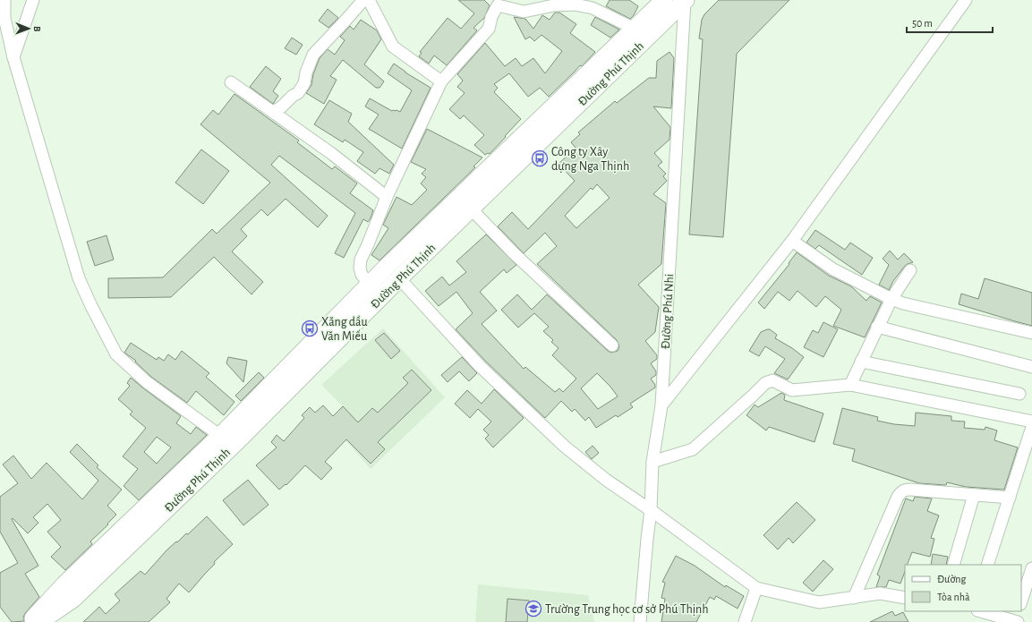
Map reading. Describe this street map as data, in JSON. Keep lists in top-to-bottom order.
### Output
{
  "streets": {
    "highway": ["Đường Phú Thịnh"],
    "street": ["Đường Phú Nhi"]
  },
  "crossings": [
    ["Đường Phú Thịnh", "Đường Phú Nhi"]
  ],
  "places": {
    "bus stop": ["Công ty Xây dựng Nga Thịnh", "Xăng dầu Văn Miếu"],
    "school or university": ["Trường Trung học cơ sở Phú Thịnh"]
  },
  "legend": ["Đường", "Tòa nhà"],
  "scale_bar": "50 m",
  "north": "right"
}
